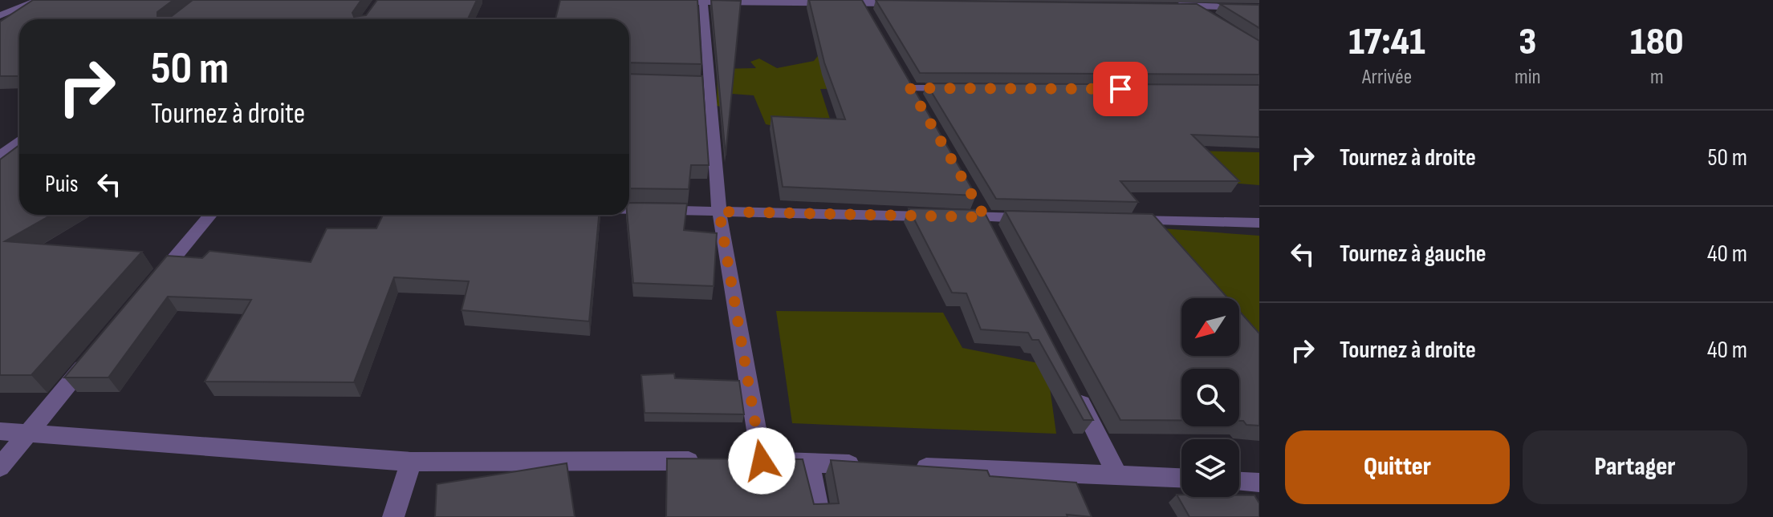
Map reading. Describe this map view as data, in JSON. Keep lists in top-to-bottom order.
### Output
{
  "north": "bottom left",
  "page": {
    "eta": [
      "17:41",
      "Arrivée",
      "3",
      "min",
      "180",
      "m"
    ],
    "turn": ["50 m", "Tournez à droite"],
    "list": [
      {
        "name": "Tournez à droite",
        "value": "50 m"
      },
      {
        "name": "Tournez à gauche",
        "value": "40 m"
      },
      {
        "name": "Tournez à droite",
        "value": "40 m"
      }
    ],
    "then": "Puis",
    "buttons": ["Quitter", "Partager"]
  }
}
